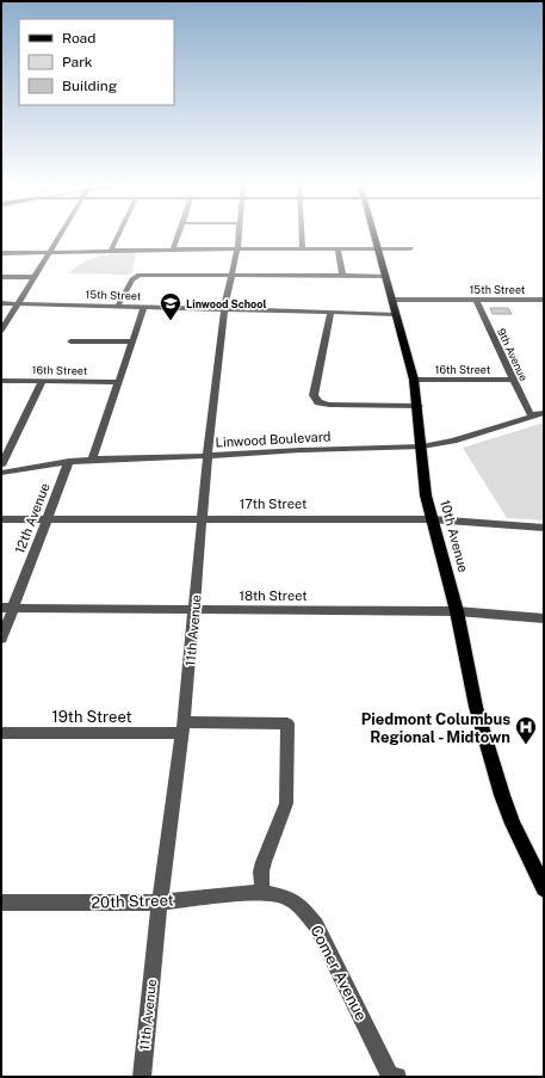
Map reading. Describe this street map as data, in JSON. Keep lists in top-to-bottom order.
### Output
{
  "streets": {
    "main road": ["10th Avenue"],
    "street": [
      "15th Street",
      "9th Avenue",
      "16th Street",
      "Linwood Boulevard",
      "17th Street",
      "12th Avenue",
      "18th Street",
      "11th Avenue",
      "19th Street",
      "20th Street",
      "Comer Avenue"
    ]
  },
  "crossings": [
    ["15th Street", "9th Avenue"],
    ["15th Street", "10th Avenue"],
    ["15th Street", "11th Avenue"],
    ["9th Avenue", "16th Street"],
    ["9th Avenue", "Linwood Boulevard"],
    ["16th Street", "10th Avenue"],
    ["Linwood Boulevard", "12th Avenue"],
    ["Linwood Boulevard", "10th Avenue"],
    ["Linwood Boulevard", "11th Avenue"],
    ["17th Street", "12th Avenue"],
    ["17th Street", "10th Avenue"],
    ["17th Street", "11th Avenue"],
    ["12th Avenue", "18th Street"],
    ["10th Avenue", "18th Street"],
    ["18th Street", "11th Avenue"],
    ["11th Avenue", "19th Street"],
    ["11th Avenue", "20th Street"],
    ["19th Street", "20th Street"],
    ["19th Street", "Comer Avenue"],
    ["20th Street", "Comer Avenue"]
  ],
  "places": {
    "school or university": ["Linwood School"],
    "hospital": ["Piedmont Columbus Regional - Midtown"]
  },
  "legend": ["Road", "Park", "Building"]
}
